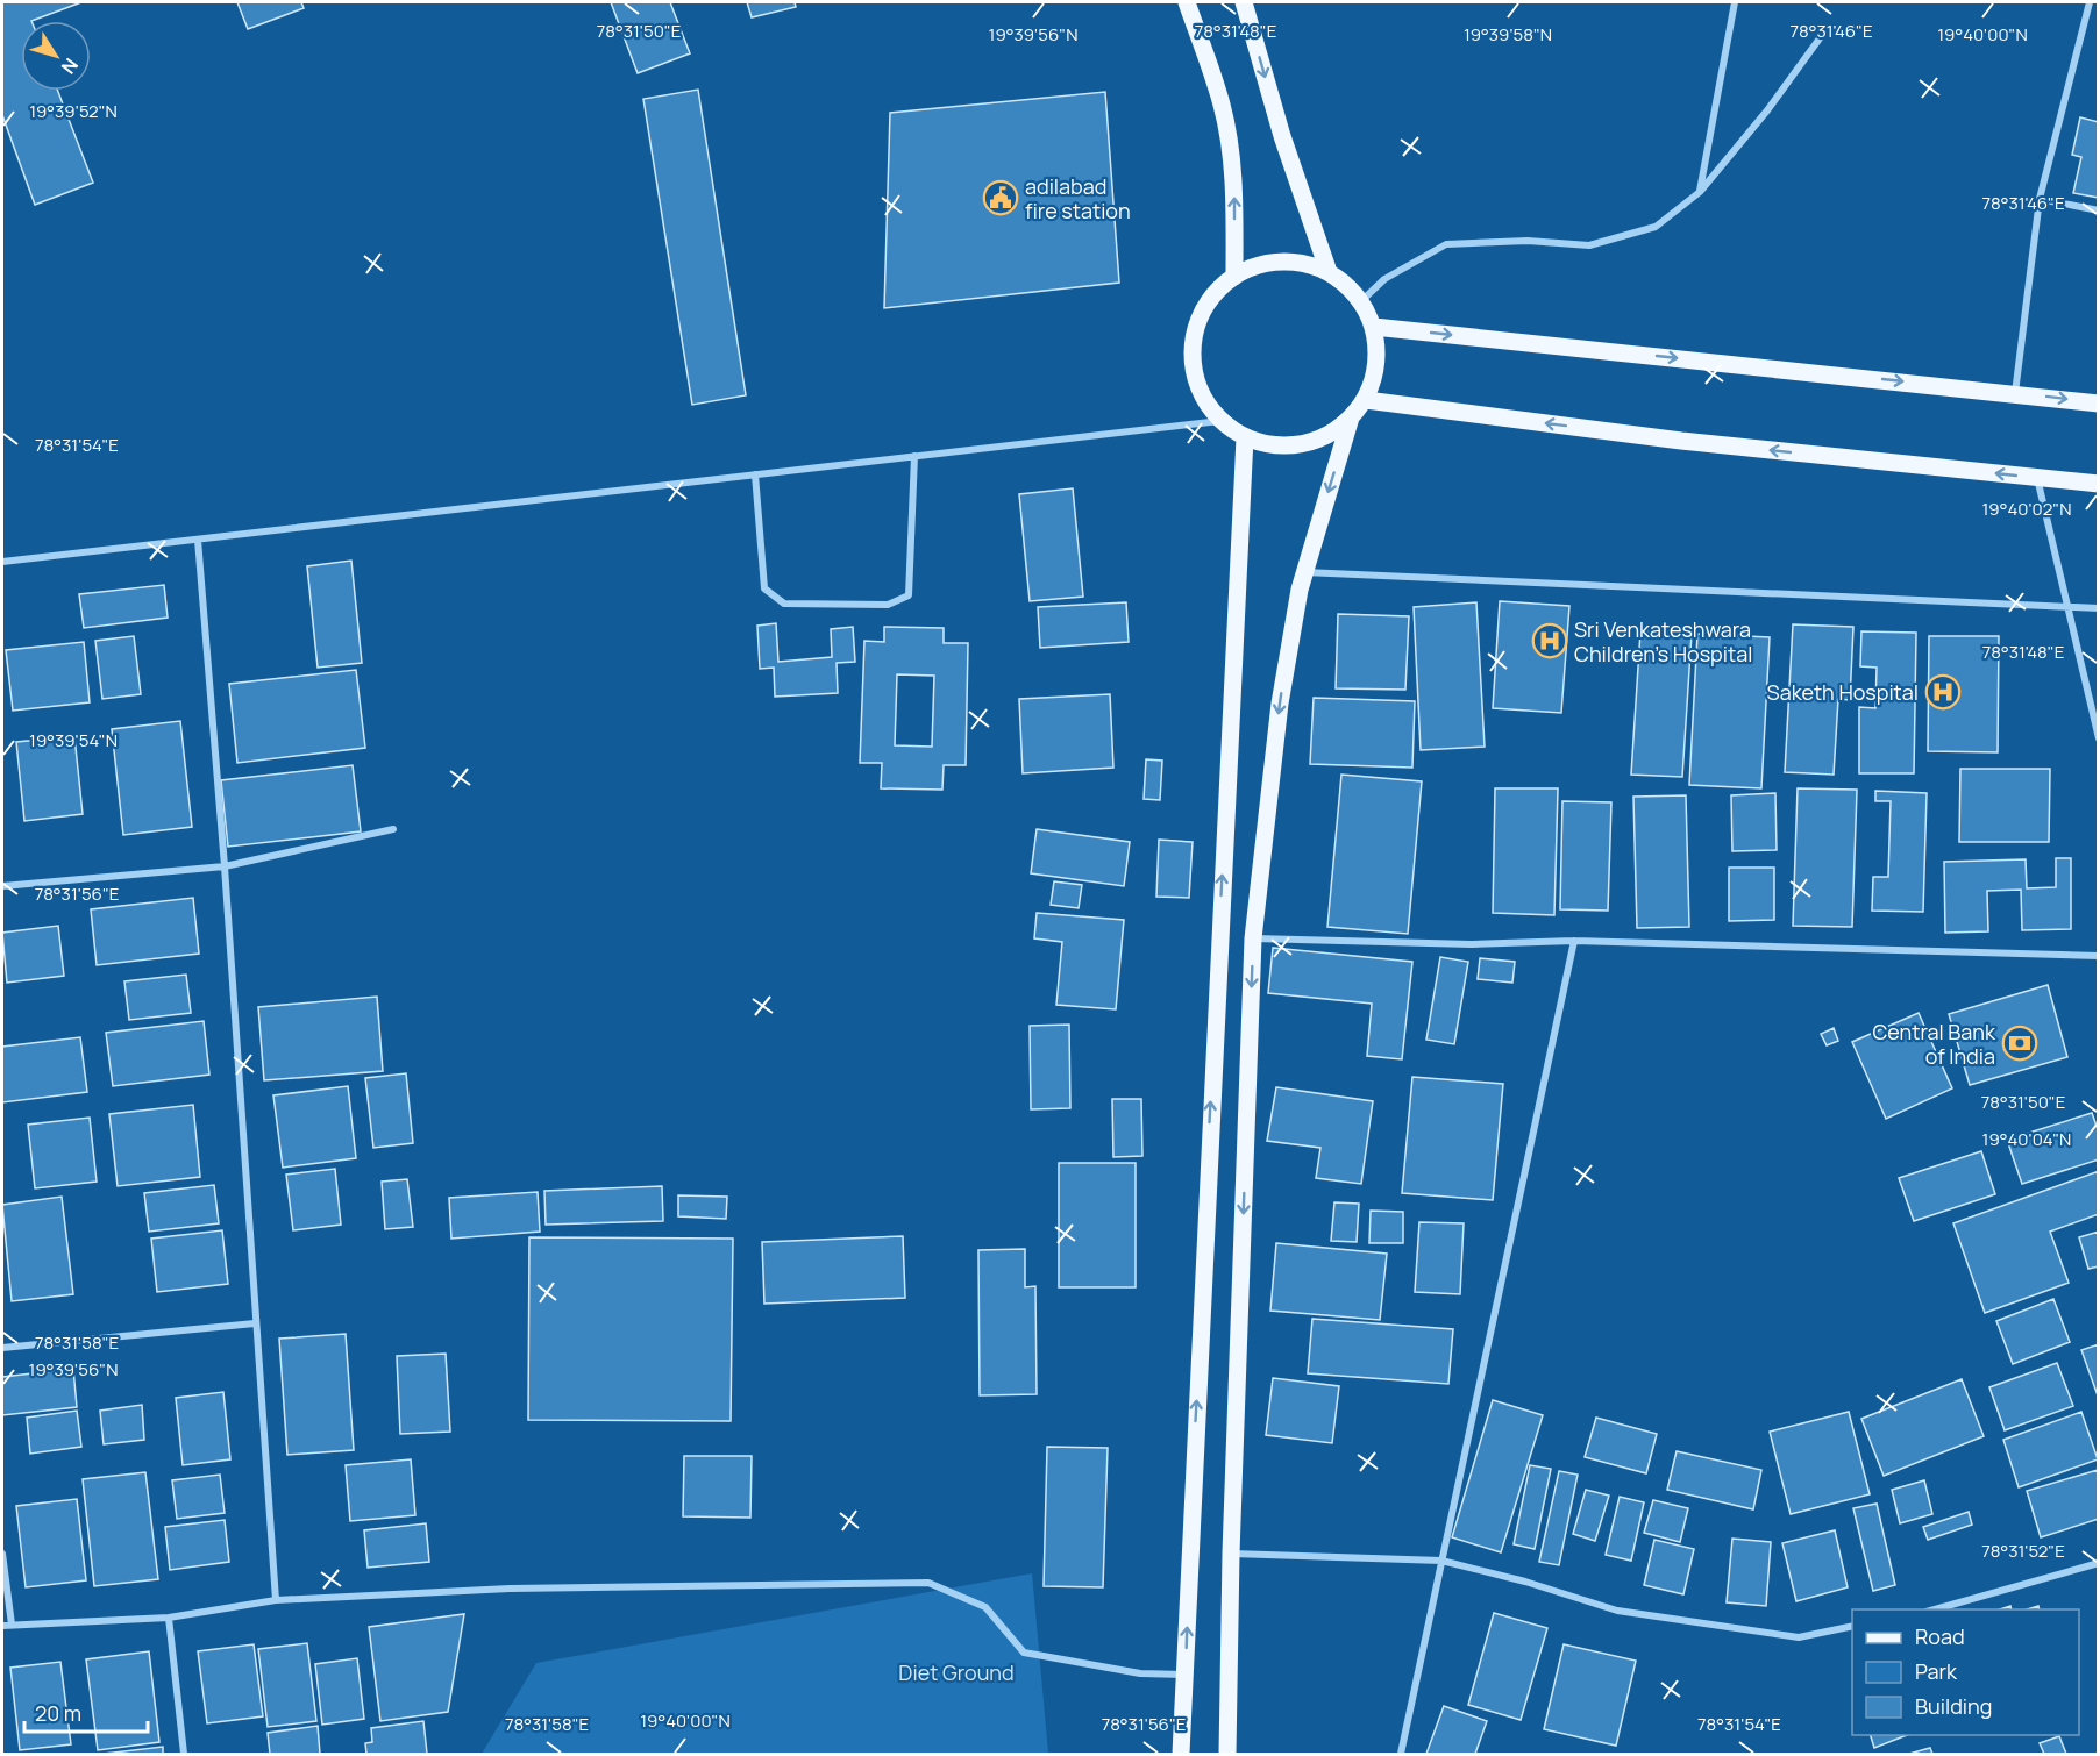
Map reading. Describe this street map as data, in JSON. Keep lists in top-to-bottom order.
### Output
{
  "parks": ["Diet Ground"],
  "places": {
    "public building": ["adilabad fire station"],
    "hospital": ["Sri Venkateshwara Children's Hospital", "Saketh Hospital"],
    "bank": ["Central Bank of India"]
  },
  "legend": ["Road", "Park", "Building"],
  "scale_bar": "20 m",
  "north": "bottom right",
  "coordinates": [
    "78°31'50\"E",
    "78°31'48\"E",
    "78°31'46\"E",
    "19°39'56\"N",
    "19°39'58\"N",
    "19°40'00\"N",
    "19°39'52\"N",
    "78°31'54\"E",
    "19°40'02\"N",
    "19°39'54\"N",
    "78°31'56\"E",
    "19°40'04\"N",
    "78°31'58\"E",
    "78°31'52\"E"
  ]
}
